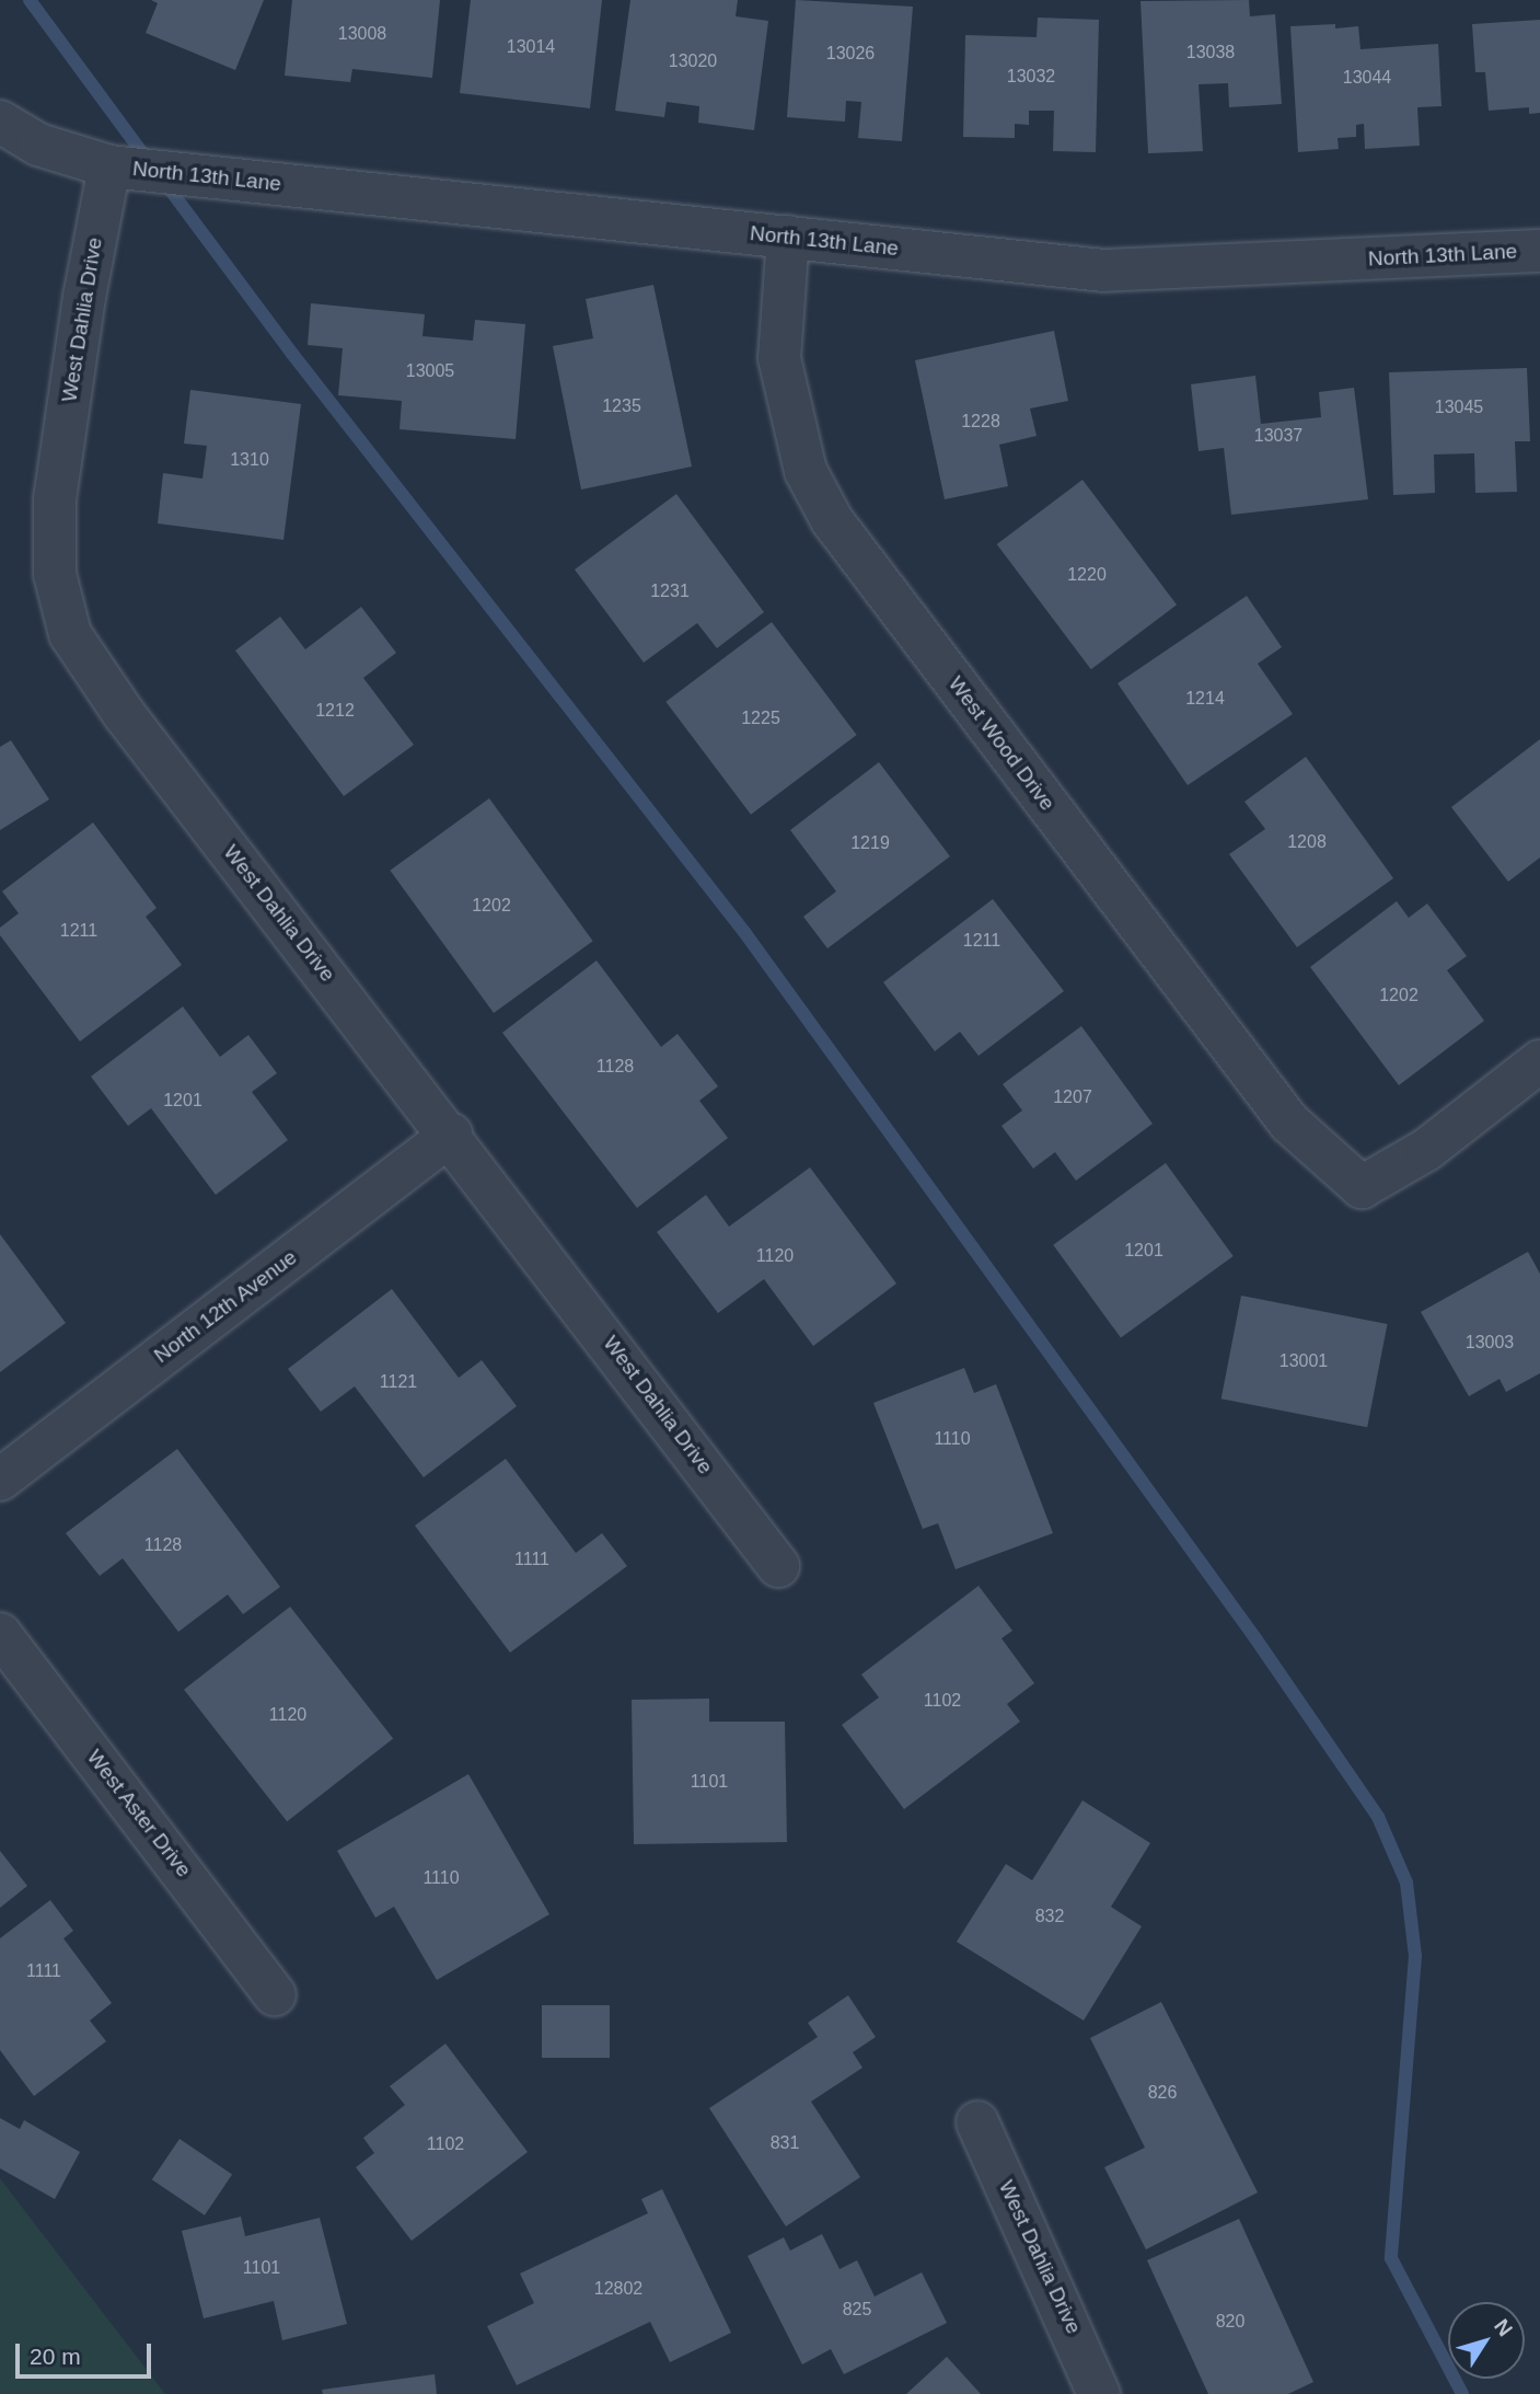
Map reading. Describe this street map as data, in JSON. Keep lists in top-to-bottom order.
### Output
{
  "streets": {
    "street": [
      "North 13th Lane",
      "West Dahlia Drive",
      "West Wood Drive",
      "North 12th Avenue",
      "West Aster Drive"
    ]
  },
  "crossings": [
    ["North 13th Lane", "West Dahlia Drive"],
    ["North 13th Lane", "West Wood Drive"],
    ["West Dahlia Drive", "North 12th Avenue"]
  ],
  "house_numbers": [
    "13008",
    "13014",
    "13038",
    "13026",
    "13020",
    "13032",
    "13044",
    "13005",
    "1235",
    "13045",
    "1228",
    "13037",
    "1310",
    "1220",
    "1231",
    "1214",
    "1212",
    "1225",
    "1208",
    "1219",
    "1202",
    "1211",
    "1211",
    "1202",
    "1128",
    "1207",
    "1201",
    "1201",
    "1120",
    "13003",
    "13001",
    "1121",
    "1110",
    "1128",
    "1111",
    "1102",
    "1120",
    "1101",
    "1110",
    "832",
    "1111",
    "826",
    "831",
    "1102",
    "1101",
    "12802",
    "825",
    "820"
  ],
  "scale_bar": "20 m",
  "north": "top right"
}
